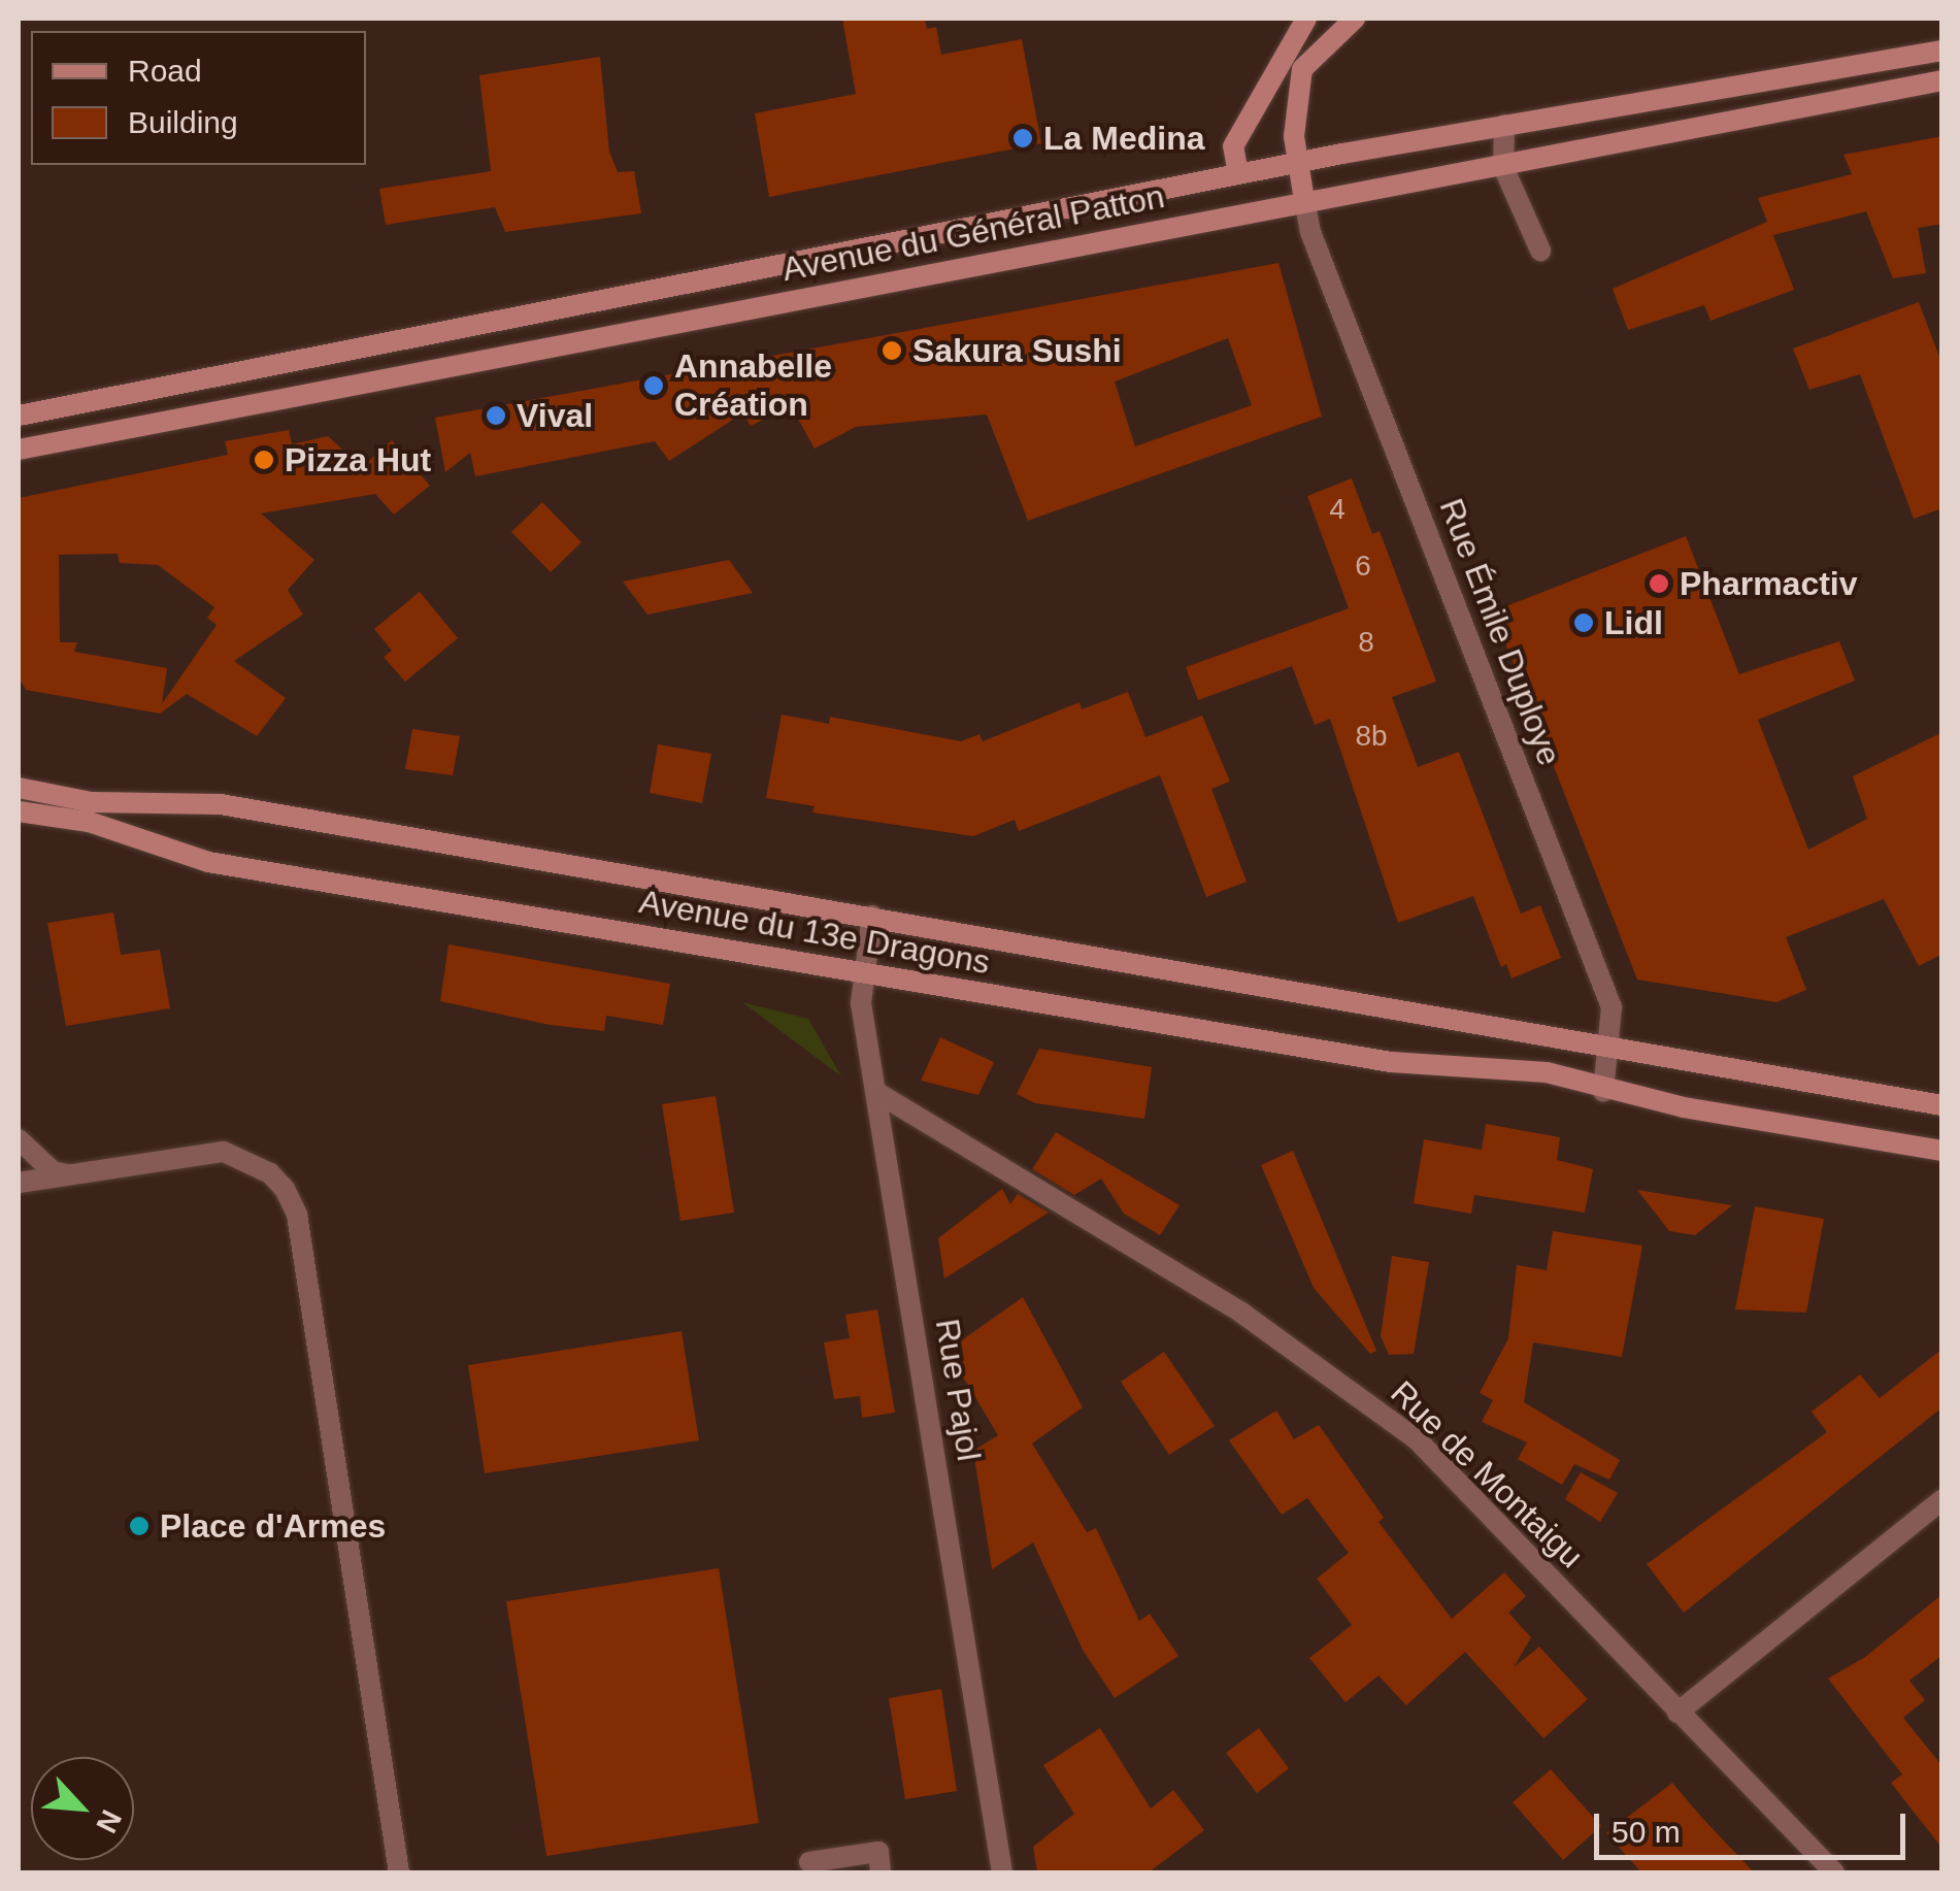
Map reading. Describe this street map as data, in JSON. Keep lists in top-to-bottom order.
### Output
{
  "streets": {
    "main road": ["Avenue du Général Patton", "Avenue du 13e Dragons"],
    "street": ["Rue Émile Duploye", "Rue Pajol", "Rue de Montaigu"]
  },
  "crossings": [
    ["Avenue du Général Patton", "Rue Émile Duploye"],
    ["Rue Émile Duploye", "Avenue du 13e Dragons"],
    ["Avenue du 13e Dragons", "Rue Pajol"],
    ["Rue Pajol", "Rue de Montaigu"]
  ],
  "places": [
    "La Medina",
    "Sakura Sushi",
    "Annabelle Création",
    "Vival",
    "Pizza Hut",
    "Pharmactiv",
    "Lidl",
    "Place d'Armes"
  ],
  "house_numbers": [
    "4",
    "6",
    "8",
    "8b"
  ],
  "legend": ["Road", "Building"],
  "scale_bar": "50 m",
  "north": "bottom right"
}
